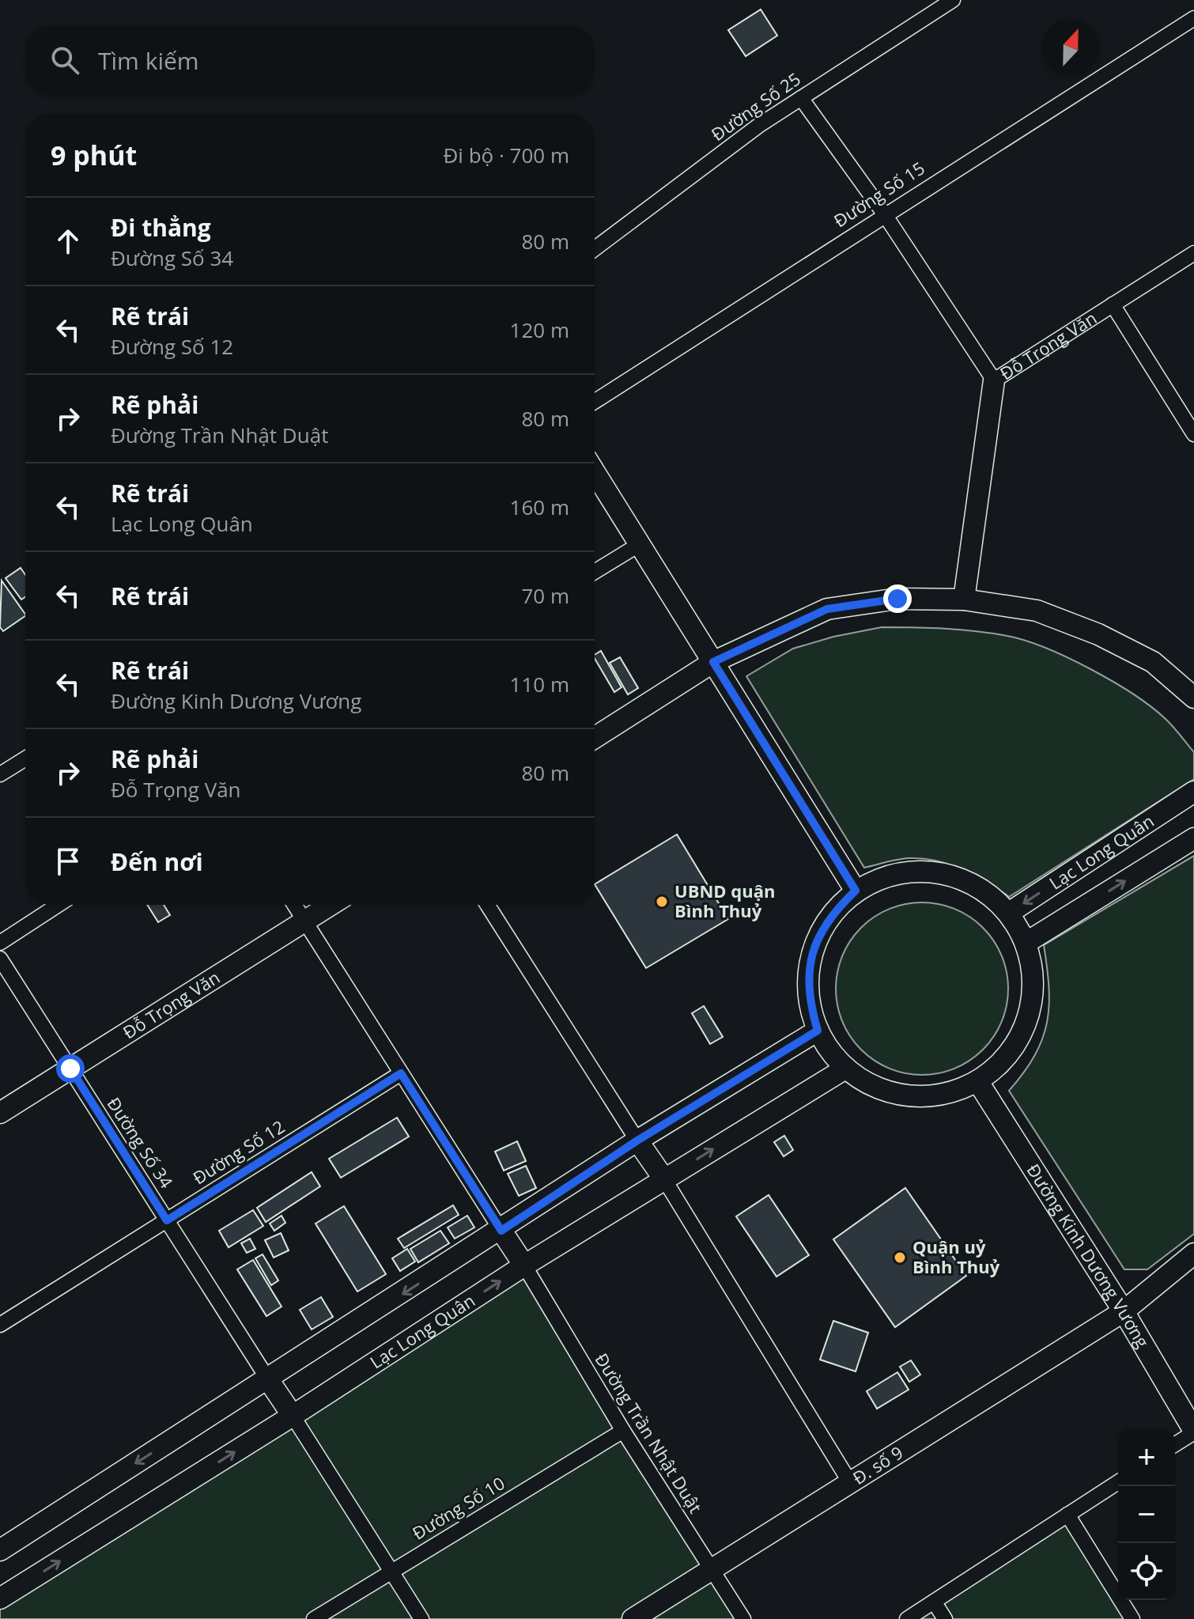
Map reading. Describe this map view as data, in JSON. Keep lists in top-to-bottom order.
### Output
{
  "streets": {
    "main road": [
      "Đỗ Trọng Văn",
      "Lạc Long Quân",
      "Đường Kinh Dương Vương",
      "Đ. số 9"
    ],
    "street": [
      "Đường Số 25",
      "Đường Số 15",
      "Đường Số 34",
      "Đường Số 12",
      "Đường Trần Nhật Duật",
      "Đường Số 10"
    ]
  },
  "crossings": [
    ["Đỗ Trọng Văn", "Đường Số 34"],
    ["Lạc Long Quân", "Đường Kinh Dương Vương"],
    ["Lạc Long Quân", "Đường Trần Nhật Duật"],
    ["Đường Số 34", "Đường Số 12"],
    ["Đường Kinh Dương Vương", "Đ. số 9"],
    ["Đường Trần Nhật Duật", "Đ. số 9"],
    ["Đường Trần Nhật Duật", "Đường Số 10"]
  ],
  "places": ["UBND quận Bình Thuỷ", "Quận uỷ Bình Thuỷ"],
  "north": "top",
  "page": {
    "search": "Tìm kiếm",
    "heading": ["9 phút", "Đi bộ · 700 m"],
    "list": [
      ["Đi thẳng", "Đường Số 34", "80 m"],
      ["Rẽ trái", "Đường Số 12", "120 m"],
      ["Rẽ phải", "Đường Trần Nhật Duật", "80 m"],
      ["Rẽ trái", "Lạc Long Quân", "160 m"],
      ["Rẽ trái", "70 m"],
      ["Rẽ trái", "Đường Kinh Dương Vương", "110 m"],
      ["Rẽ phải", "Đỗ Trọng Văn", "80 m"],
      "Đến nơi"
    ],
    "map_buttons": ["+", "−"]
  }
}
